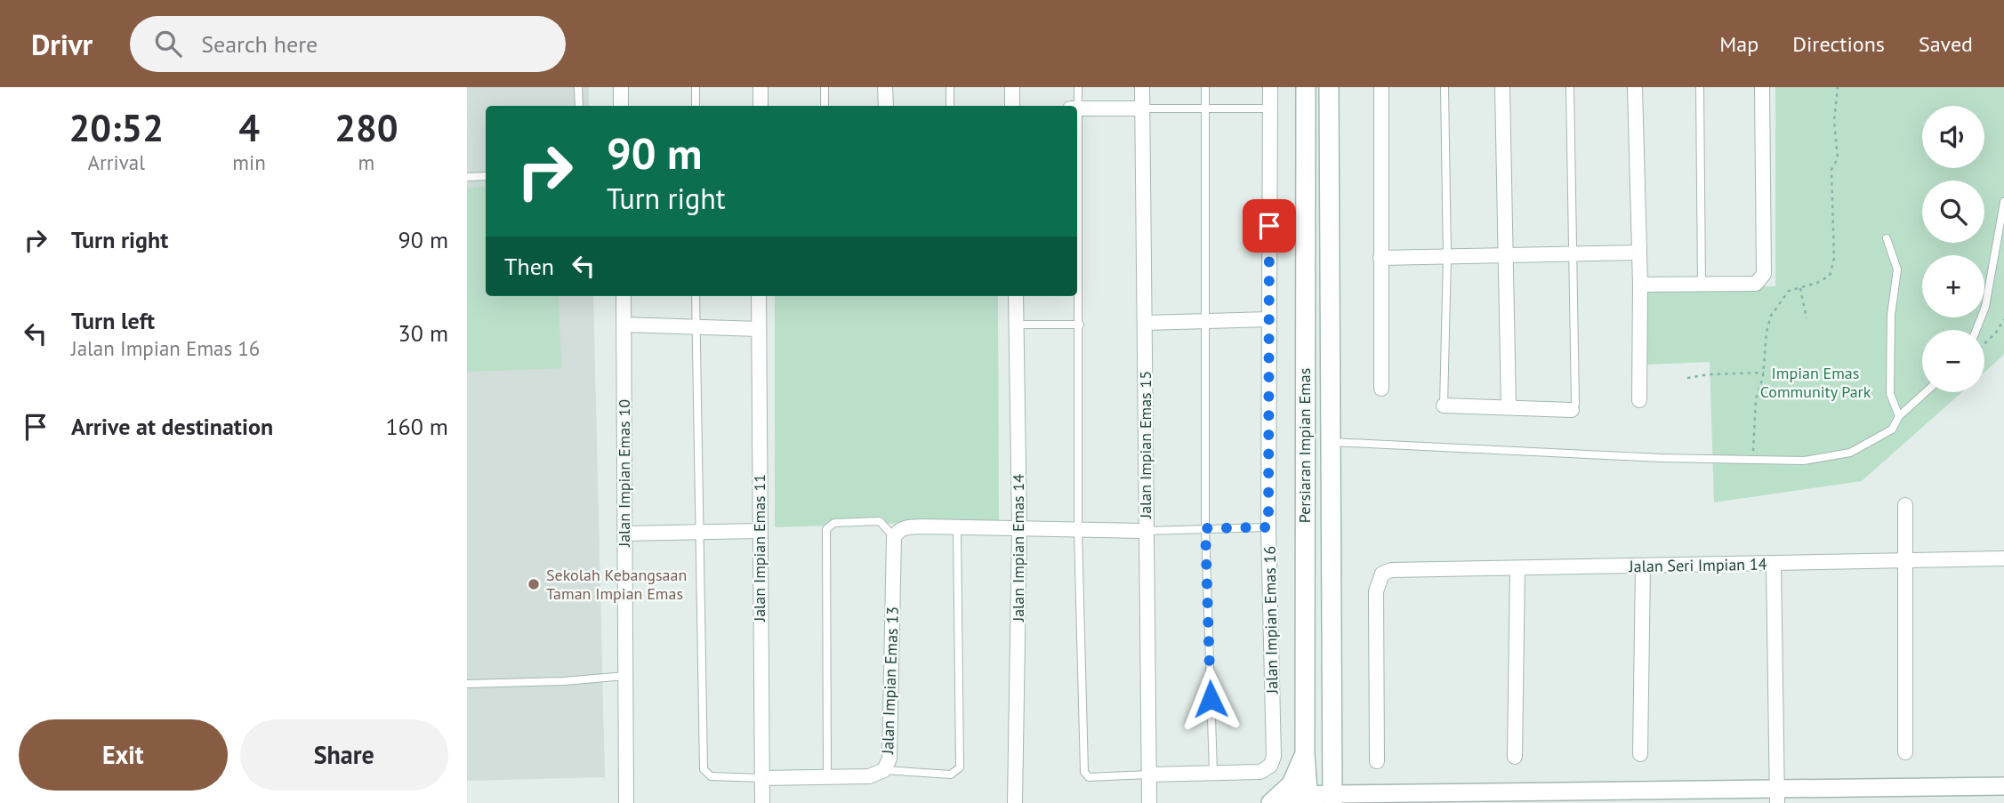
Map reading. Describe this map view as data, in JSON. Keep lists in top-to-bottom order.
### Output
{
  "streets": {
    "main road": ["Persiaran Impian Emas"],
    "street": [
      "Jalan Impian Emas 15",
      "Jalan Impian Emas 10",
      "Jalan Impian Emas 11",
      "Jalan Impian Emas 14",
      "Jalan Seri Impian 14",
      "Jalan Impian Emas 16",
      "Jalan Impian Emas 13"
    ]
  },
  "crossings": [
    ["Jalan Impian Emas 15", "Jalan Impian Emas 16"],
    ["Jalan Impian Emas 11", "Jalan Impian Emas 13"]
  ],
  "parks": ["Impian Emas Community Park"],
  "places": ["Sekolah Kebangsaan Taman Impian Emas"],
  "page": {
    "header": "Drivr",
    "search": "Search here",
    "nav": ["Map", "Directions", "Saved"],
    "eta": [
      "20:52",
      "Arrival",
      "4",
      "min",
      "280",
      "m"
    ],
    "map_buttons": ["+", "−"],
    "turn": ["90 m", "Turn right"],
    "list": [
      {
        "name": "Turn right",
        "value": "90 m"
      },
      {
        "name": "Turn left",
        "note": "Jalan Impian Emas 16",
        "value": "30 m"
      },
      {
        "name": "Arrive at destination",
        "value": "160 m"
      }
    ],
    "then": "Then",
    "buttons": ["Exit", "Share"]
  }
}
